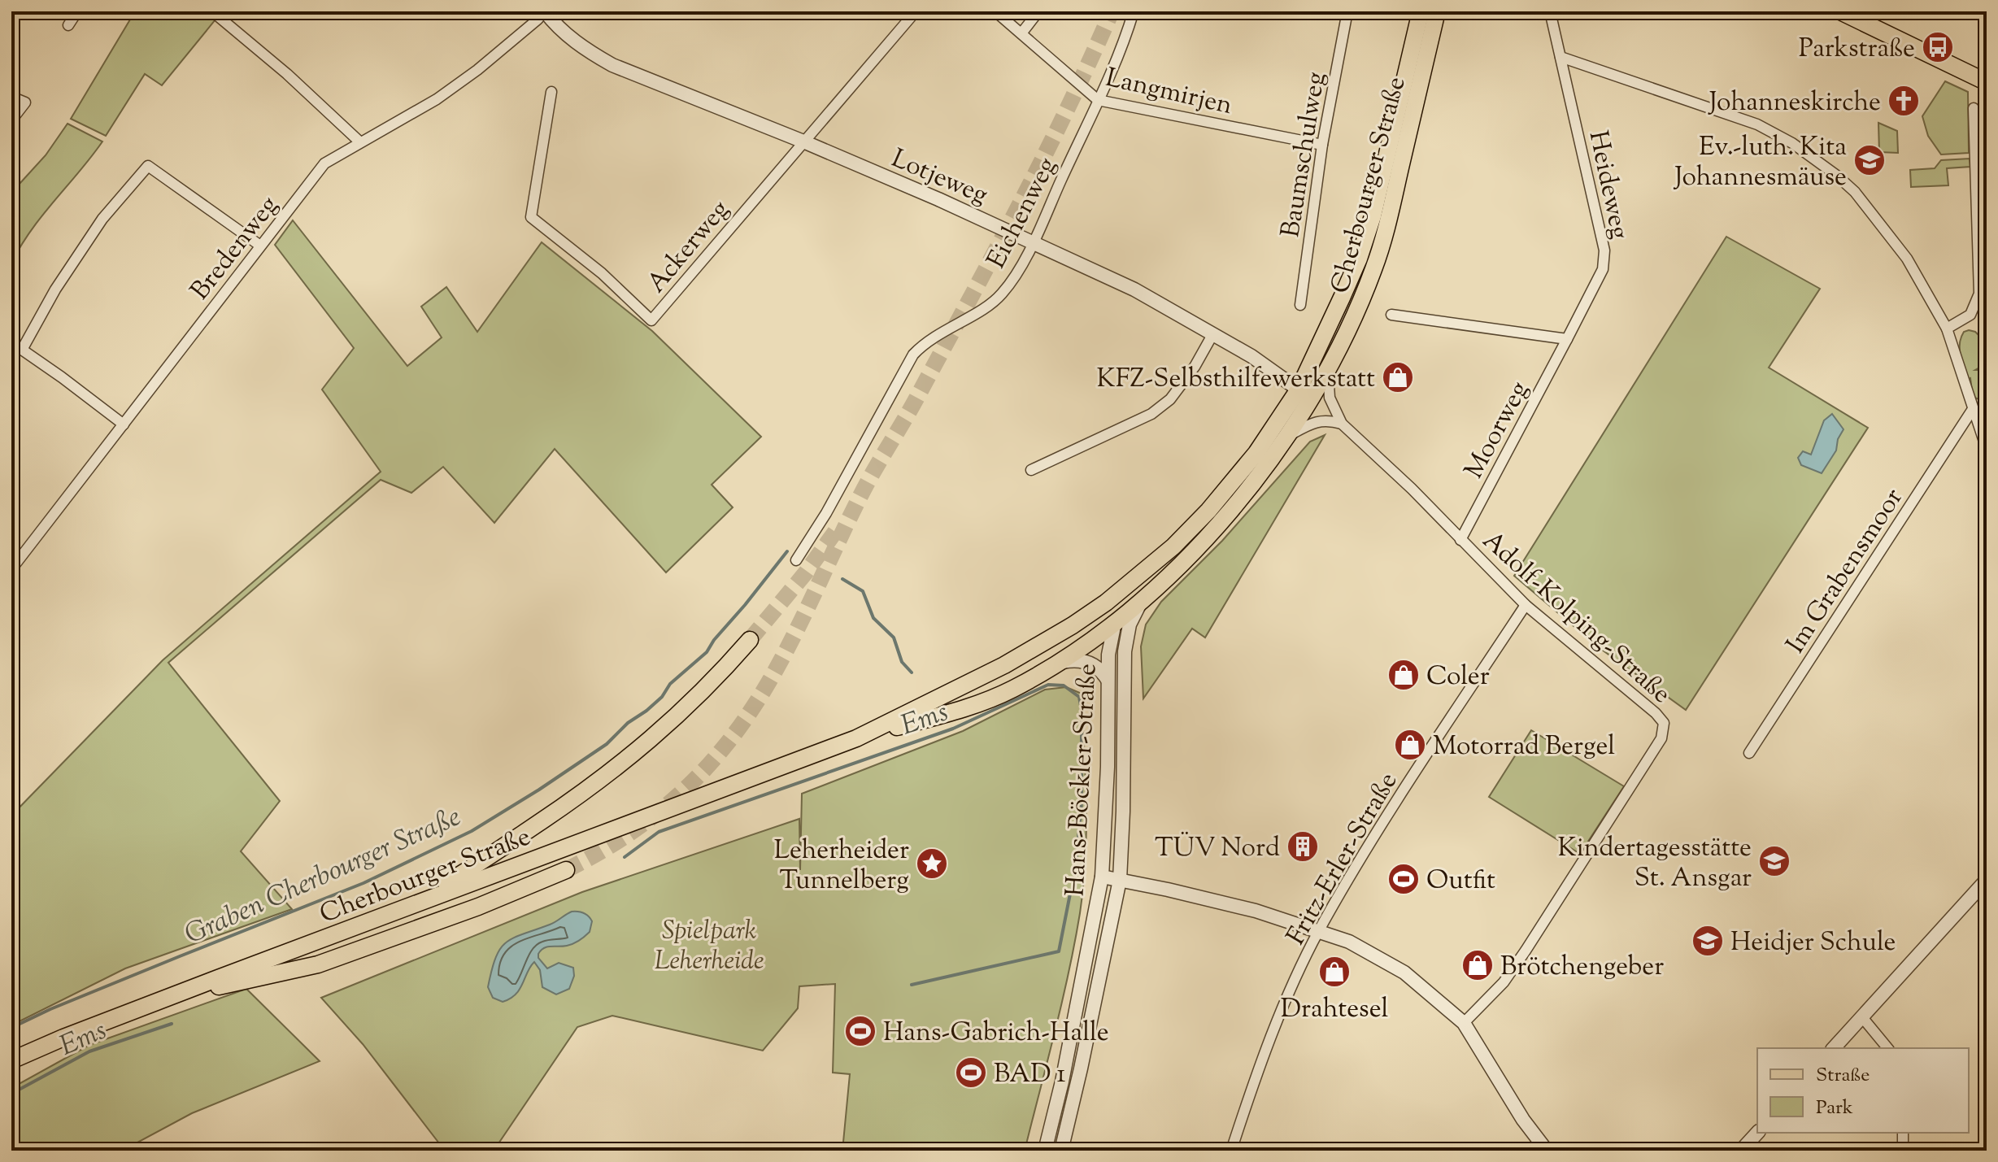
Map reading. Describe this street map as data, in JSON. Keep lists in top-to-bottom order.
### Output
{
  "streets": {
    "main road": ["Cherbourger Straße"],
    "street": [
      "Langmirjen",
      "Baumschulweg",
      "Lotjeweg",
      "Heideweg",
      "Eichenweg",
      "Ackerweg",
      "Bredenweg",
      "Moorweg",
      "Im Grabensmoor",
      "Adolf-Kolping-Straße",
      "Hans-Böckler-Straße",
      "Fritz-Erler-Straße"
    ]
  },
  "crossings": [
    ["Langmirjen", "Baumschulweg"],
    ["Langmirjen", "Eichenweg"],
    ["Lotjeweg", "Cherbourger Straße"],
    ["Lotjeweg", "Eichenweg"],
    ["Lotjeweg", "Ackerweg"],
    ["Lotjeweg", "Bredenweg"],
    ["Cherbourger Straße", "Adolf-Kolping-Straße"],
    ["Cherbourger Straße", "Hans-Böckler-Straße"],
    ["Heideweg", "Moorweg"],
    ["Moorweg", "Adolf-Kolping-Straße"],
    ["Adolf-Kolping-Straße", "Fritz-Erler-Straße"]
  ],
  "water": ["Ems", "Graben Cherbourger Straße"],
  "parks": ["Spielpark Leherheide"],
  "places": {
    "bus stop": ["Parkstraße"],
    "church": ["Johanneskirche"],
    "school or university": ["Ev.-luth. Kita Johannesmäuse", "Kindertagesstätte St. Ansgar", "Heidjer Schule"],
    "shop": [
      "KFZ-Selbsthilfewerkstatt",
      "Coler",
      "Motorrad Bergel",
      "Brötchengeber",
      "Drahtesel"
    ],
    "building": ["TÜV Nord"],
    "place": ["Leherheider Tunnelberg"],
    "sports": ["Outfit", "Hans-Gabrich-Halle", "BAD 1"]
  },
  "legend": ["Straße", "Park"]
}
